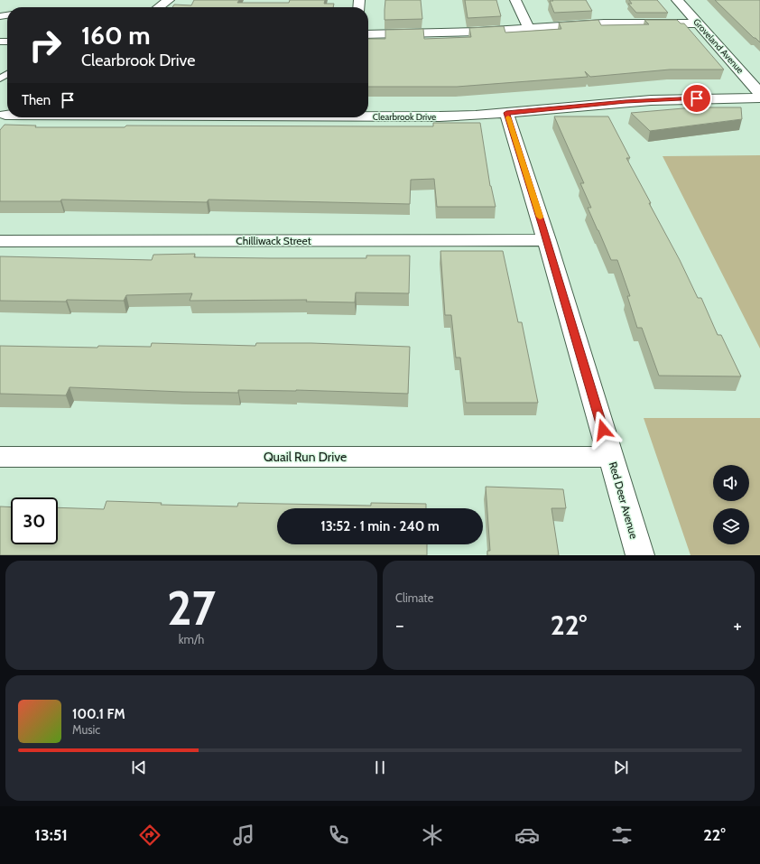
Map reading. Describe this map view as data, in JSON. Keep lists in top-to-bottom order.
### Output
{
  "streets": {
    "street": [
      "Groveland Avenue",
      "Clearbrook Drive",
      "Chilliwack Street",
      "Quail Run Drive",
      "Red Deer Avenue"
    ]
  },
  "crossings": [
    ["Clearbrook Drive", "Red Deer Avenue"],
    ["Chilliwack Street", "Red Deer Avenue"],
    ["Quail Run Drive", "Red Deer Avenue"]
  ],
  "page": {
    "turn": ["160 m", "Clearbrook Drive"],
    "then": "Then",
    "limit": "30",
    "trip": "13:52 · 1 min · 240 m",
    "tile": [
      ["27", "km/h"],
      "Climate"
    ],
    "heat": ["−", "22°", "+"],
    "song": ["100.1 FM", "Music"],
    "tabs": ["13:51", "22°"]
  }
}
